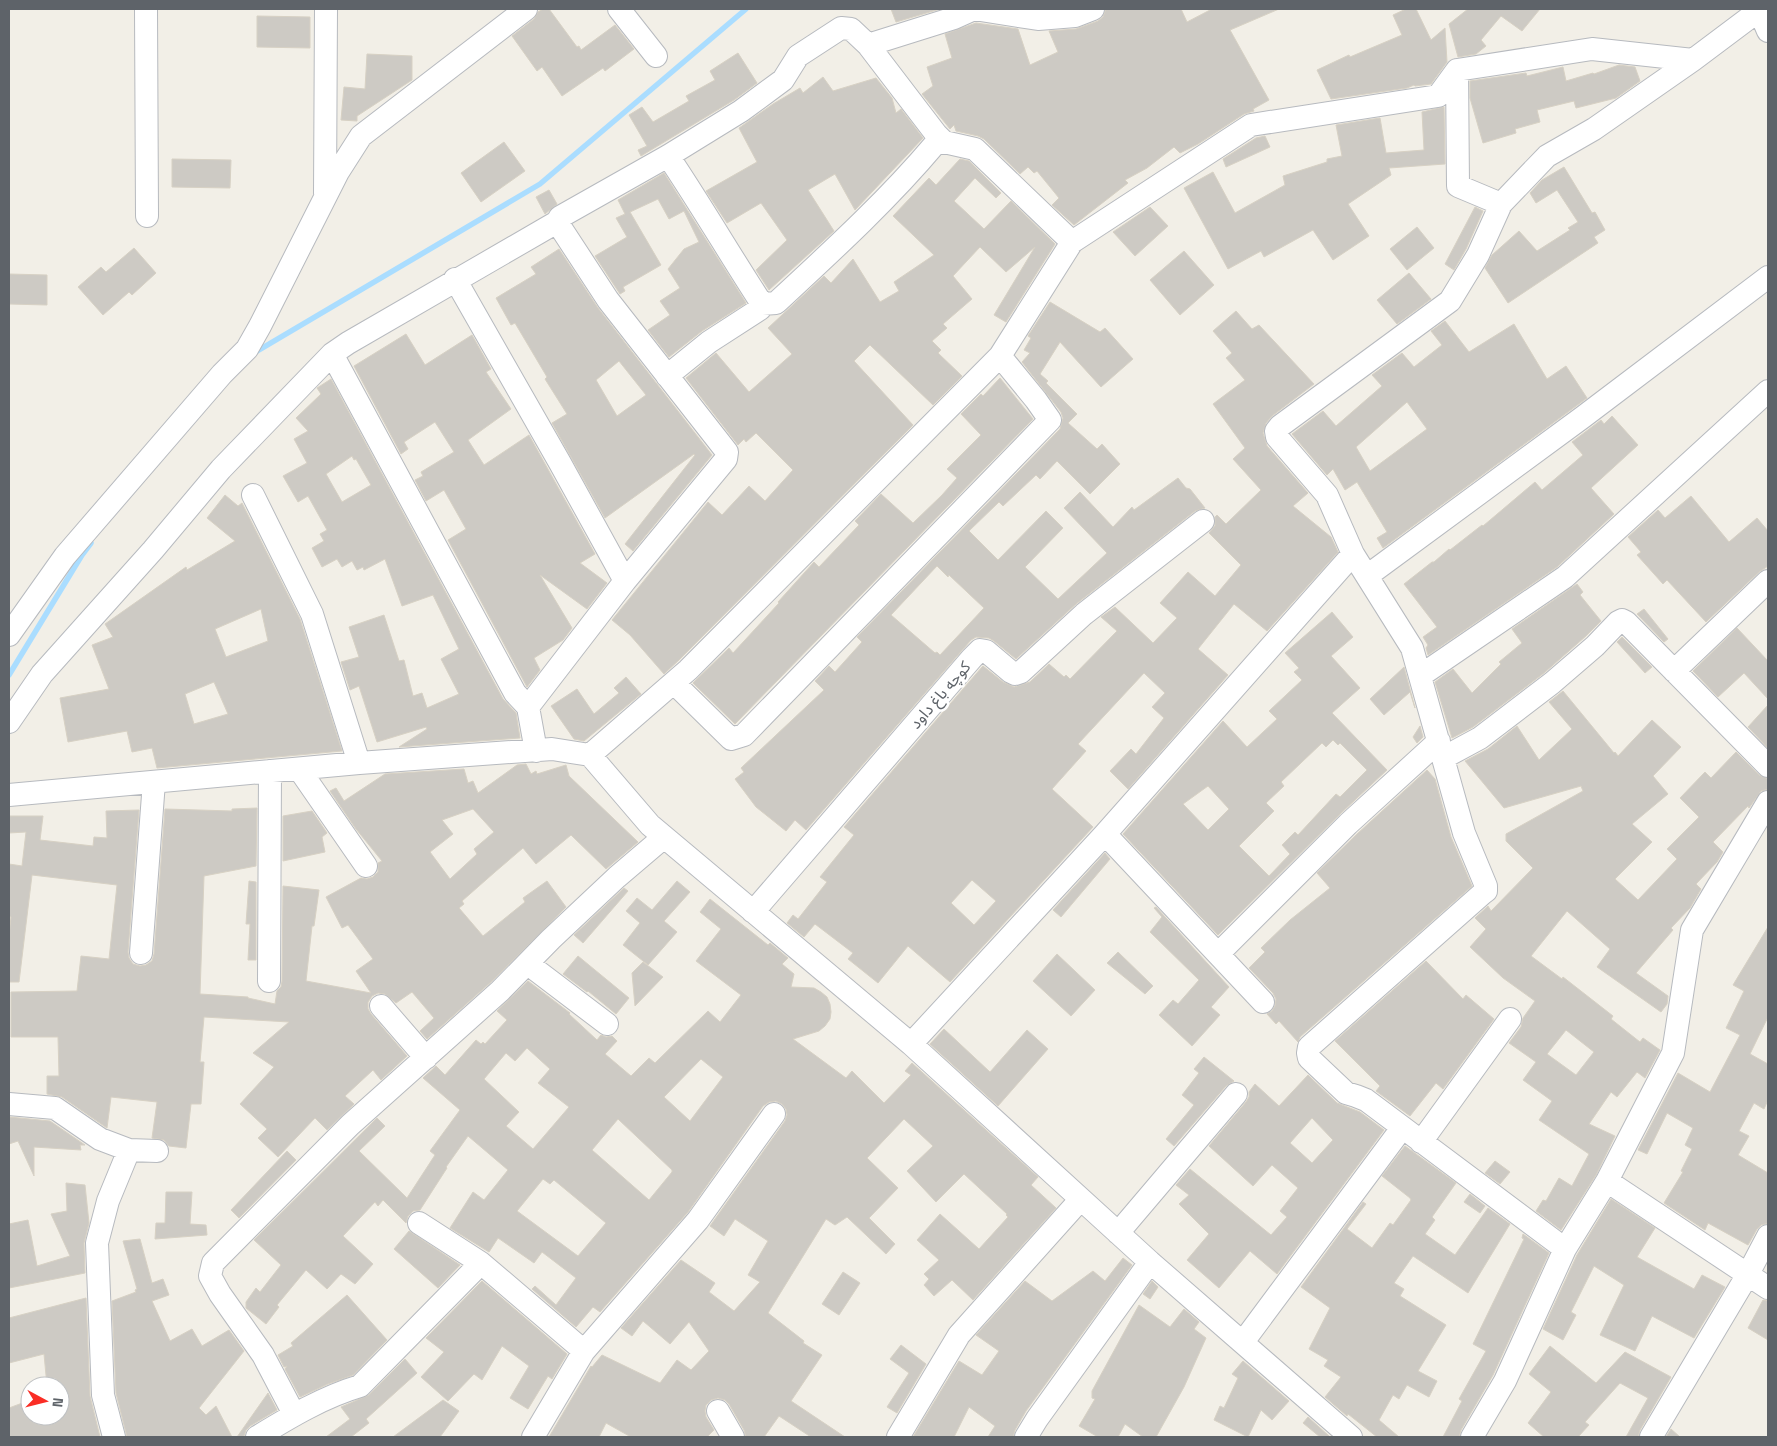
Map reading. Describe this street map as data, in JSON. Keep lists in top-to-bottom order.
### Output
{
  "streets": {
    "street": ["کوچه باغ داود"]
  },
  "north": "right"
}
